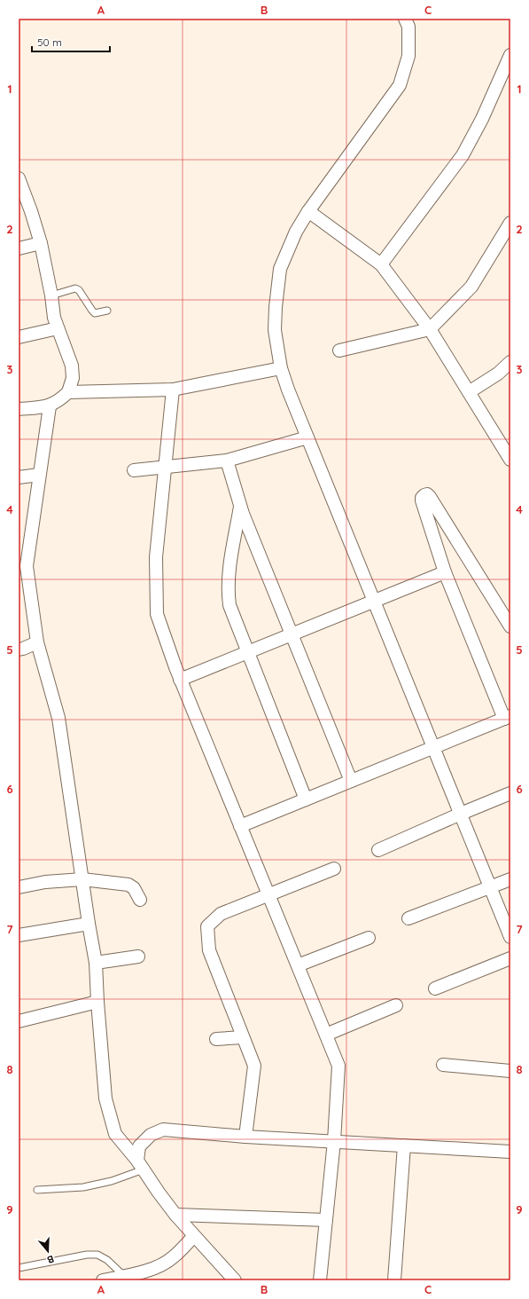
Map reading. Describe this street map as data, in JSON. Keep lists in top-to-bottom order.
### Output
{
  "scale_bar": "50 m",
  "north": "bottom",
  "grid": {
    "columns": ["A", "B", "C"],
    "rows": [
      "1",
      "2",
      "3",
      "4",
      "5",
      "6",
      "7",
      "8",
      "9"
    ]
  }
}
